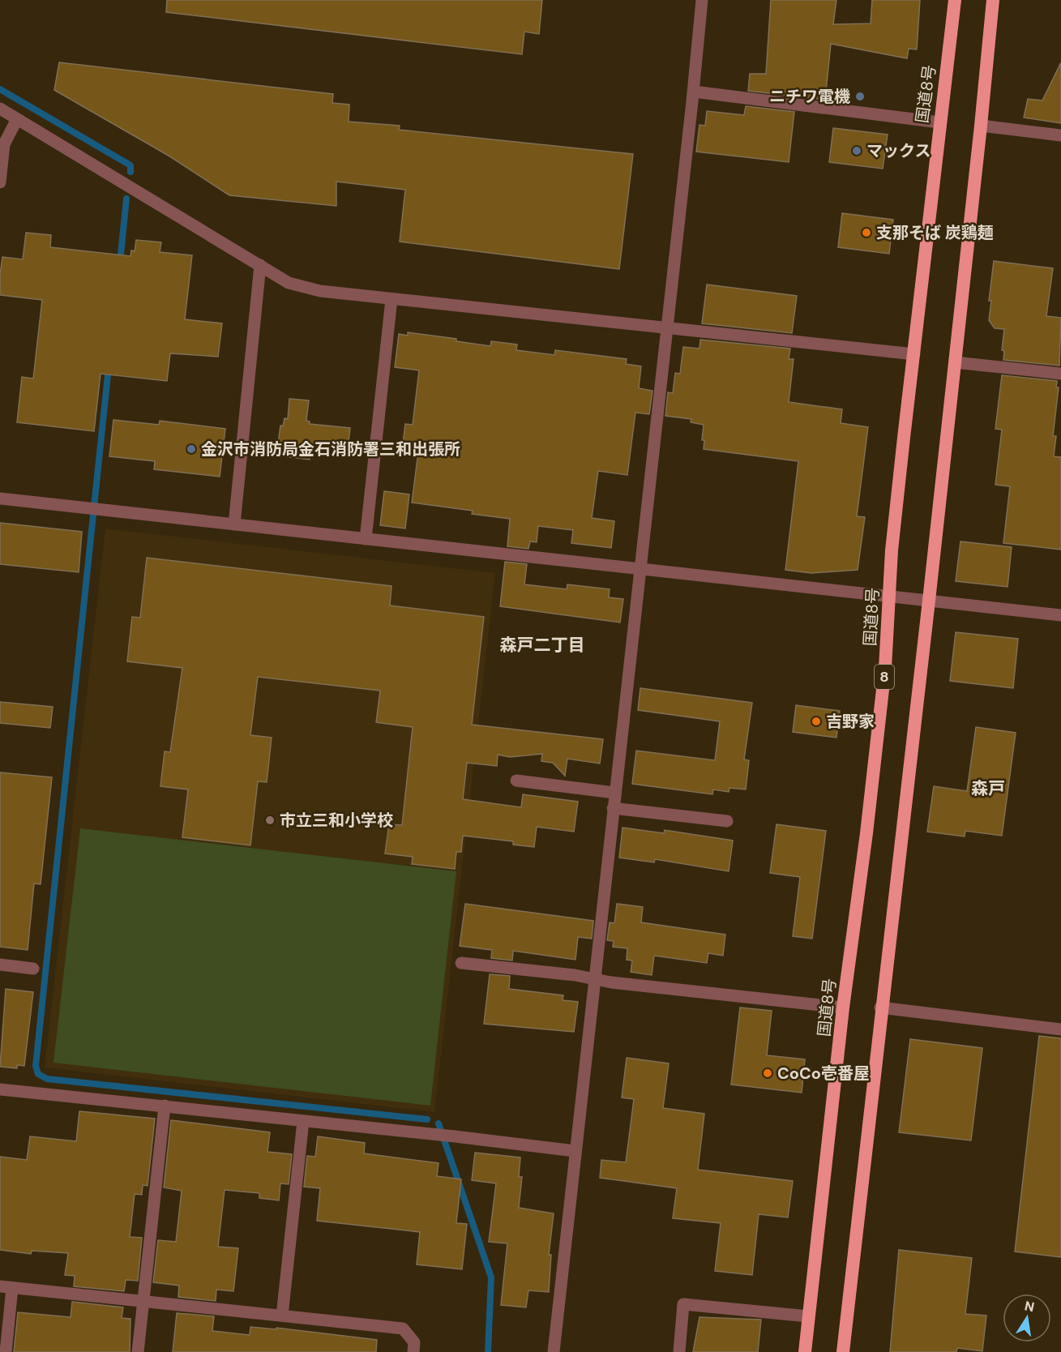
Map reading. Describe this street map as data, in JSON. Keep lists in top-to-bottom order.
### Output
{
  "streets": {
    "highway": ["国道8号", "8"]
  },
  "districts": ["森戸二丁目", "森戸"],
  "places": [
    "ニチワ電機",
    "マックス",
    "支那そば 炭鶏麺",
    "金沢市消防局金石消防署三和出張所",
    "吉野家",
    "市立三和小学校",
    "CoCo壱番屋"
  ],
  "north": "top"
}
